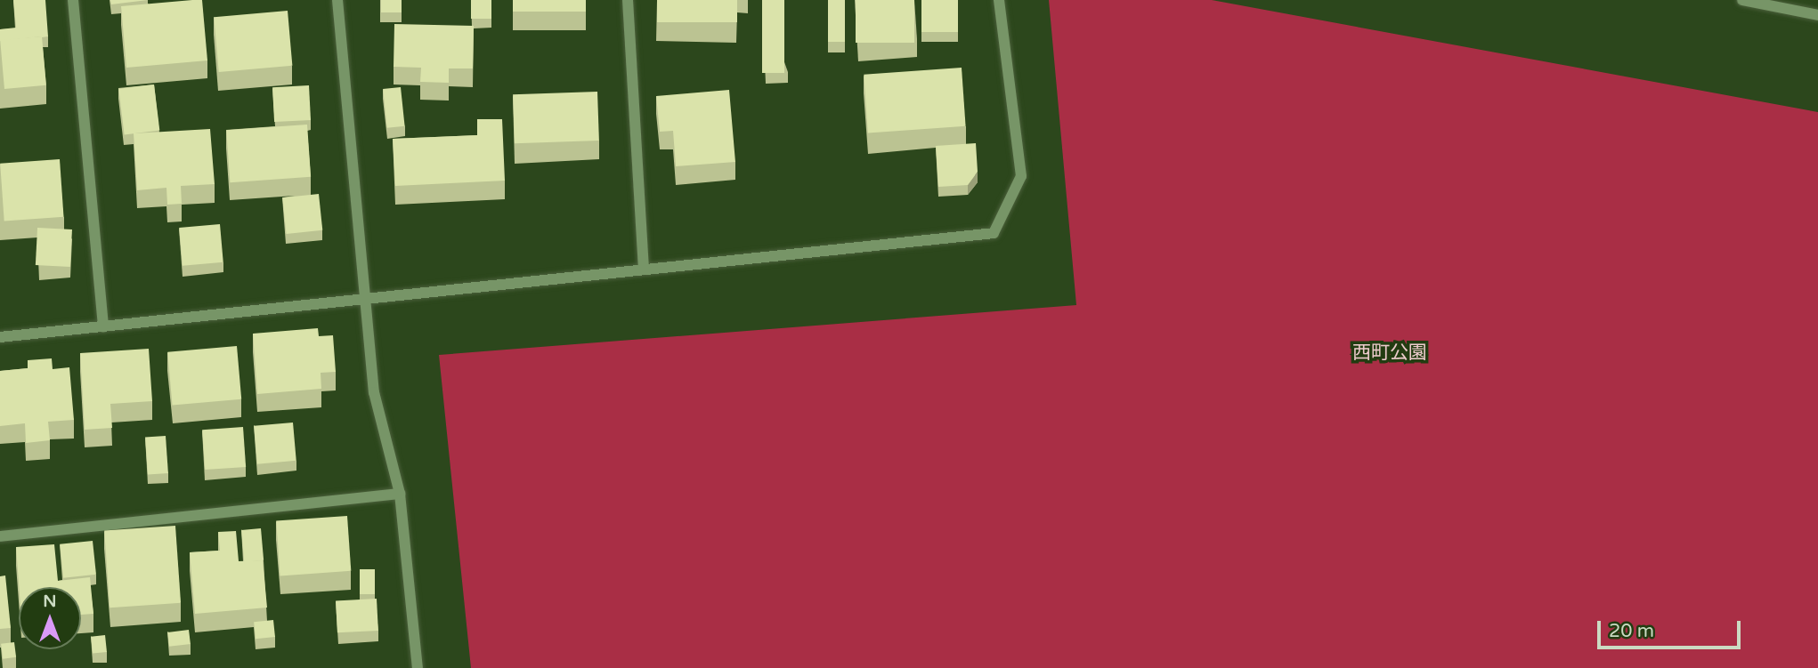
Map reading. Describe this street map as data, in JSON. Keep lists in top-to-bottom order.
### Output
{
  "parks": ["西町公園"],
  "scale_bar": "20 m",
  "north": "top"
}
